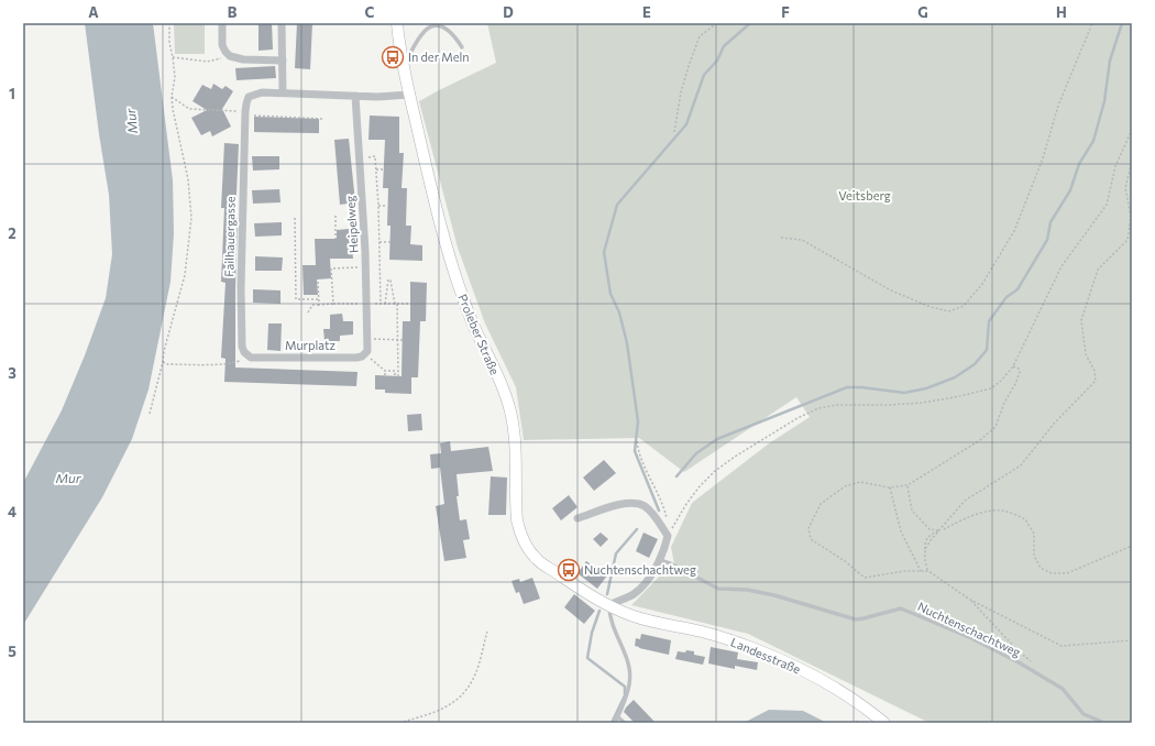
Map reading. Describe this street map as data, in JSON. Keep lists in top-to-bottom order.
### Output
{
  "streets": {
    "main road": ["Proleber Straße", "Landesstraße"],
    "street": ["Heipelweg", "Failhauergasse", "Murplatz"],
    "lane": ["Nuchtenschachtweg"]
  },
  "crossings": [
    ["Heipelweg", "Murplatz"],
    ["Failhauergasse", "Murplatz"],
    ["Proleber Straße", "Landesstraße"]
  ],
  "water": ["Mur"],
  "parks": ["Veitsberg"],
  "places": {
    "bus stop": ["In der Meln", "Nuchtenschachtweg"]
  },
  "grid": {
    "columns": [
      "A",
      "B",
      "C",
      "D",
      "E",
      "F",
      "G",
      "H"
    ],
    "rows": [
      "1",
      "2",
      "3",
      "4",
      "5"
    ]
  }
}
